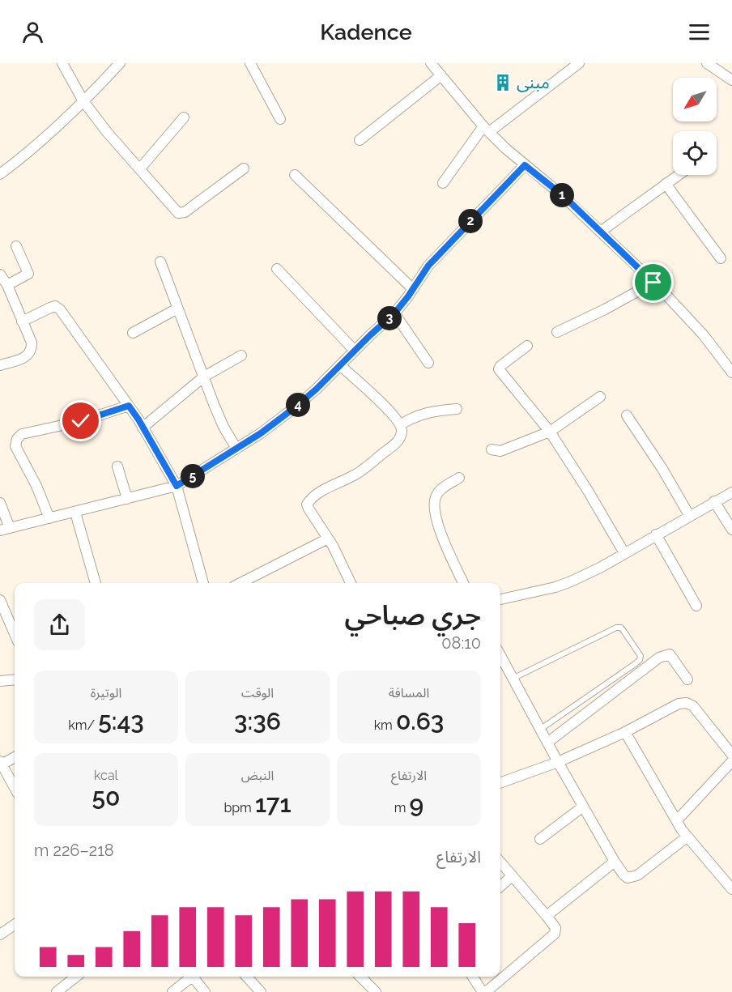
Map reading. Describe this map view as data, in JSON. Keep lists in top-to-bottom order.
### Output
{
  "places": {
    "building": ["مبنى"]
  },
  "north": "bottom left",
  "page": {
    "header": "Kadence",
    "pins": [
      "1",
      "2",
      "3",
      "4",
      "5"
    ],
    "heading": ["جري صباحي", "08:10"],
    "stats": [
      ["المسافة", "0.63 km"],
      ["الوقت", "3:36"],
      ["الوتيرة", "5:43 /km"],
      ["الارتفاع", "9 m"],
      ["النبض", "171 bpm"],
      ["kcal", "50"]
    ],
    "chart": ["الارتفاع", "218–226 m"]
  }
}
